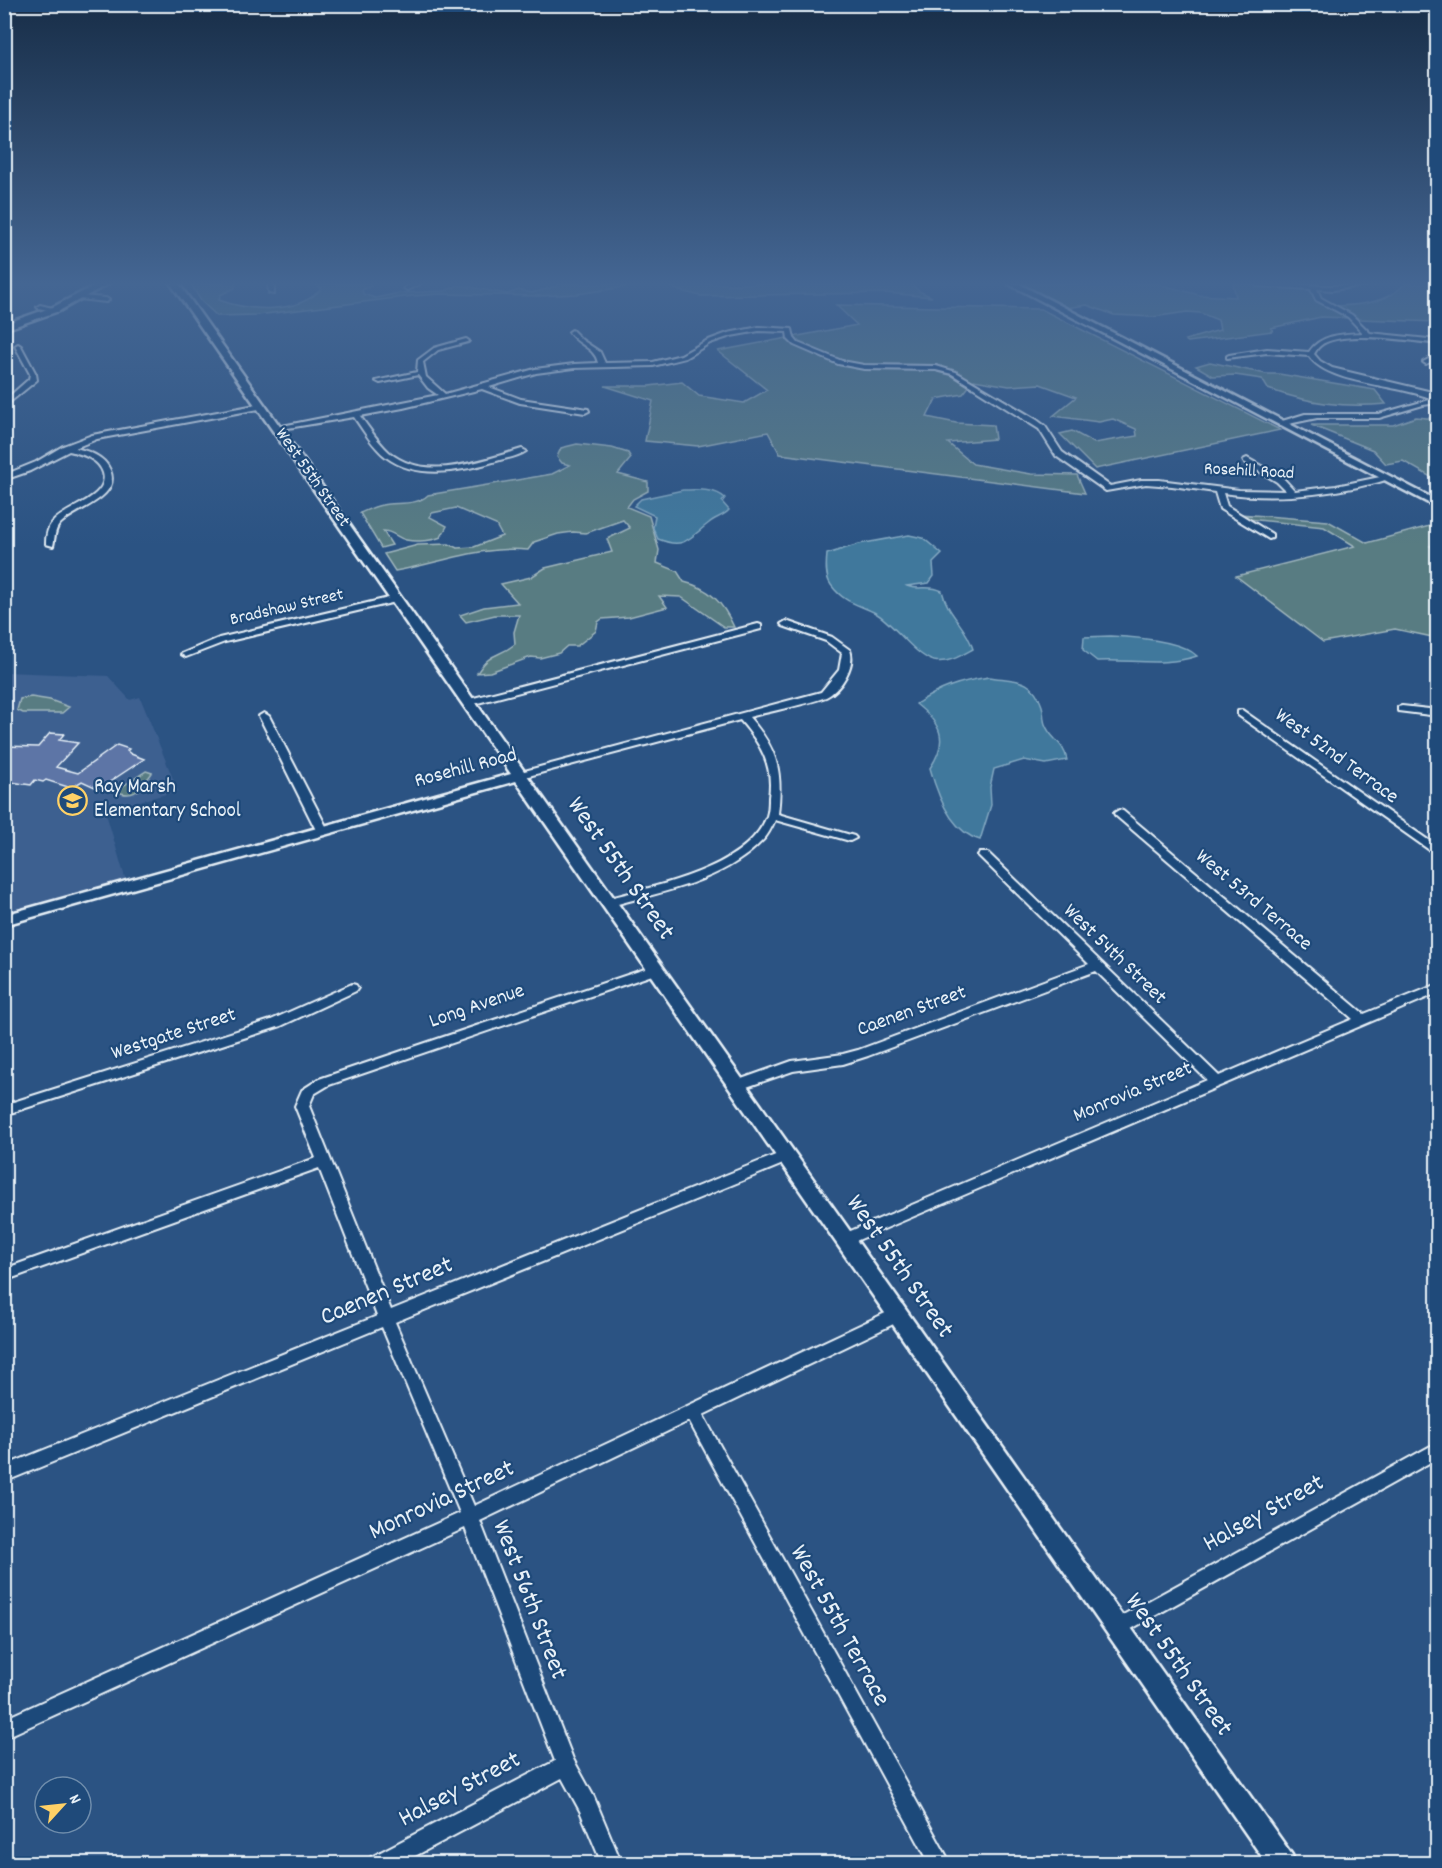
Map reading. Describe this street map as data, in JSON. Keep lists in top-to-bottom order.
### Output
{
  "streets": {
    "street": [
      "Rosehill Road",
      "West 55th Street",
      "Bradshaw Street",
      "West 52nd Terrace",
      "West 53rd Terrace",
      "West 54th Street",
      "Long Avenue",
      "Caenen Street",
      "Westgate Street",
      "Monrovia Street",
      "Halsey Street",
      "West 56th Street",
      "West 55th Terrace"
    ]
  },
  "crossings": [
    ["Rosehill Road", "West 55th Street"],
    ["West 55th Street", "Bradshaw Street"],
    ["West 55th Street", "Long Avenue"],
    ["West 55th Street", "Caenen Street"],
    ["West 55th Street", "Monrovia Street"],
    ["West 55th Street", "Halsey Street"],
    ["West 53rd Terrace", "Monrovia Street"],
    ["West 54th Street", "Caenen Street"],
    ["West 54th Street", "Monrovia Street"],
    ["Long Avenue", "West 56th Street"],
    ["Caenen Street", "West 56th Street"],
    ["Monrovia Street", "West 56th Street"],
    ["Monrovia Street", "West 55th Terrace"],
    ["Halsey Street", "West 56th Street"]
  ],
  "places": {
    "school or university": ["Ray Marsh Elementary School"]
  },
  "north": "top right"
}
